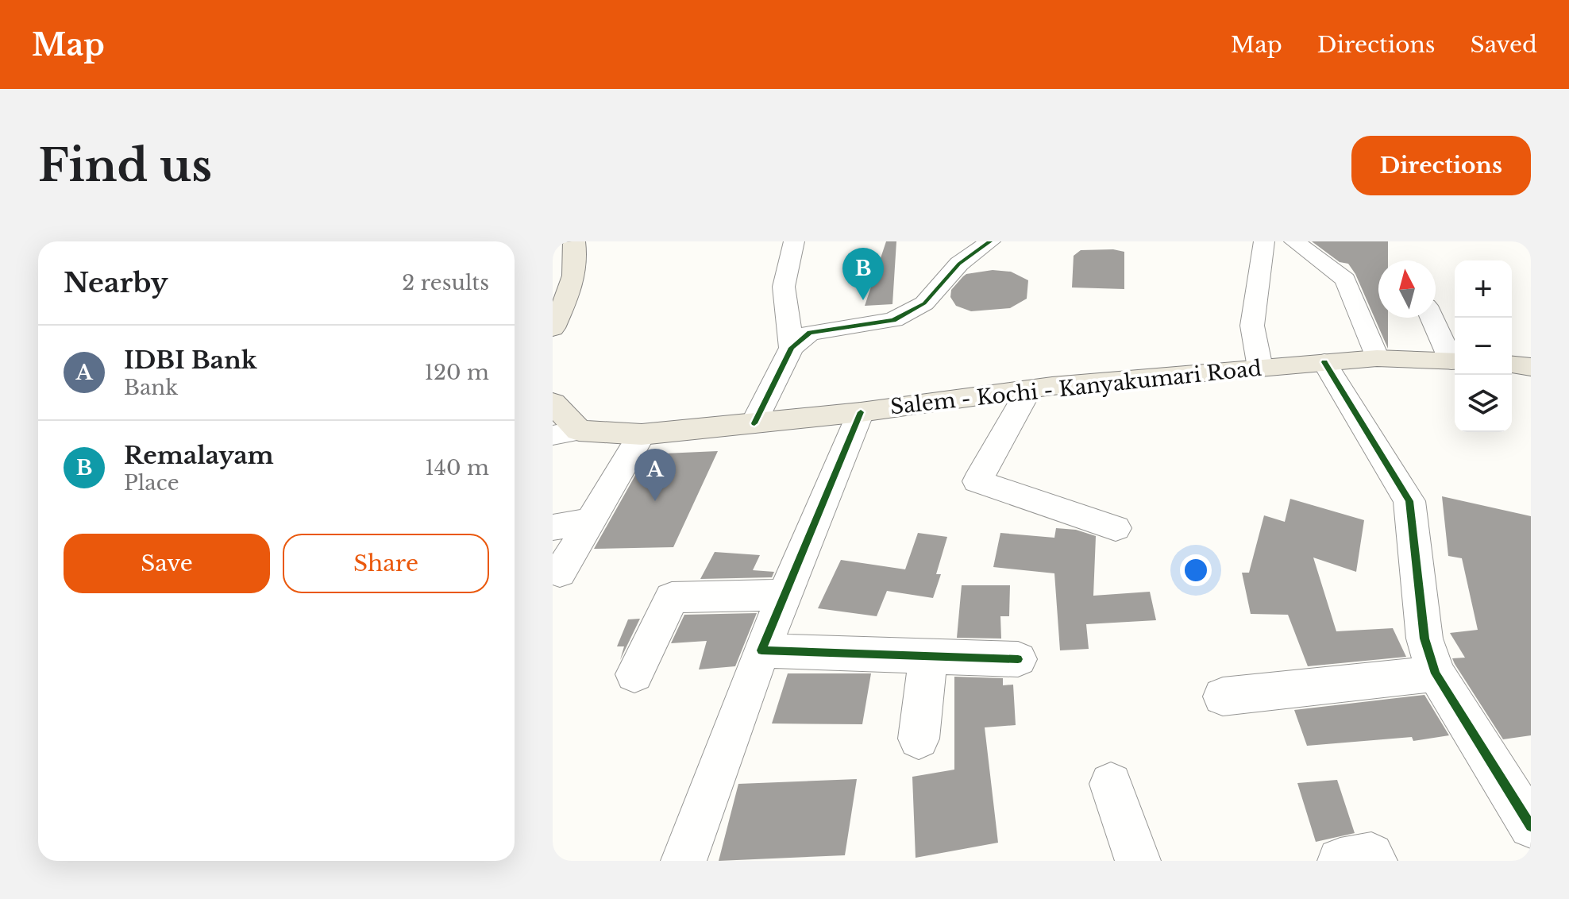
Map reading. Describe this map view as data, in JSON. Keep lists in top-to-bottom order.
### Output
{
  "streets": {
    "main road": ["Salem - Kochi - Kanyakumari Road"]
  },
  "north": "top",
  "page": {
    "header": "Map",
    "nav": ["Map", "Directions", "Saved"],
    "buttons": [
      "Directions",
      ["Save", "Share"]
    ],
    "title": "Find us",
    "heading": ["Nearby", "2 results"],
    "pins": ["B", "A"],
    "map_buttons": ["+", "−"],
    "list": [
      {
        "mark": "A",
        "name": "IDBI Bank",
        "note": "Bank",
        "value": "120 m"
      },
      {
        "mark": "B",
        "name": "Remalayam",
        "note": "Place",
        "value": "140 m"
      }
    ]
  }
}
